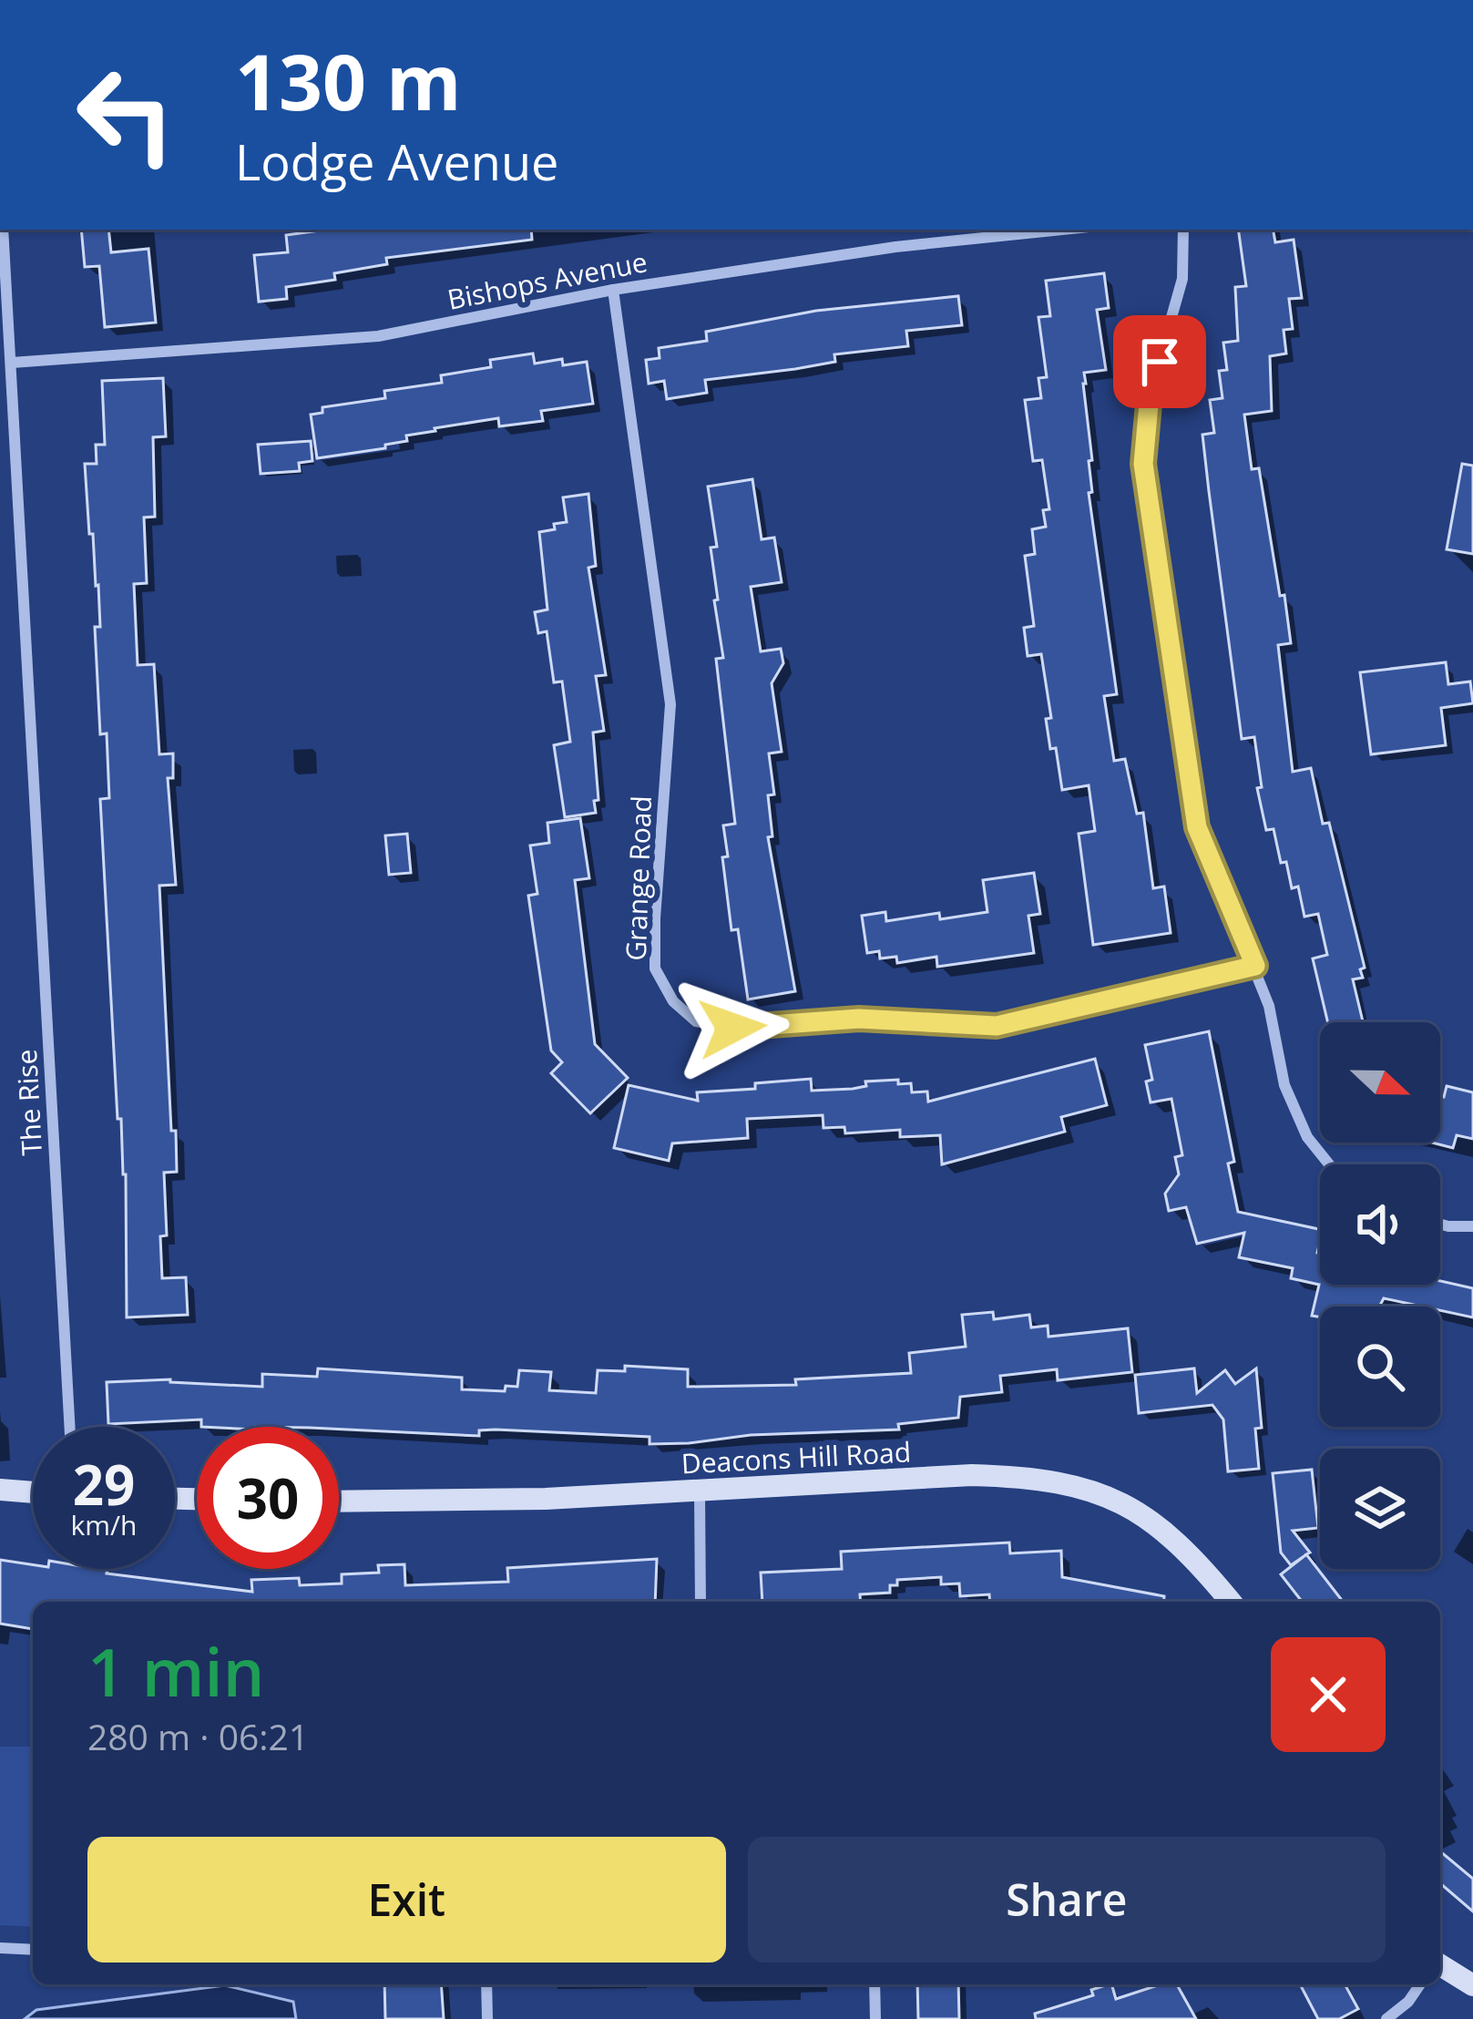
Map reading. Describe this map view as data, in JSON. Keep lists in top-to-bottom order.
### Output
{
  "streets": {
    "street": [
      "Bishops Avenue",
      "Grange Road",
      "The Rise",
      "Deacons Hill Road"
    ]
  },
  "crossings": [
    ["Bishops Avenue", "Grange Road"],
    ["Bishops Avenue", "The Rise"]
  ],
  "north": "right",
  "page": {
    "turn": ["130 m", "Lodge Avenue"],
    "speed": "29 km/h",
    "limit": "30",
    "heading": ["1 min", "280 m · 06:21"],
    "buttons": ["Exit", "Share"]
  }
}
